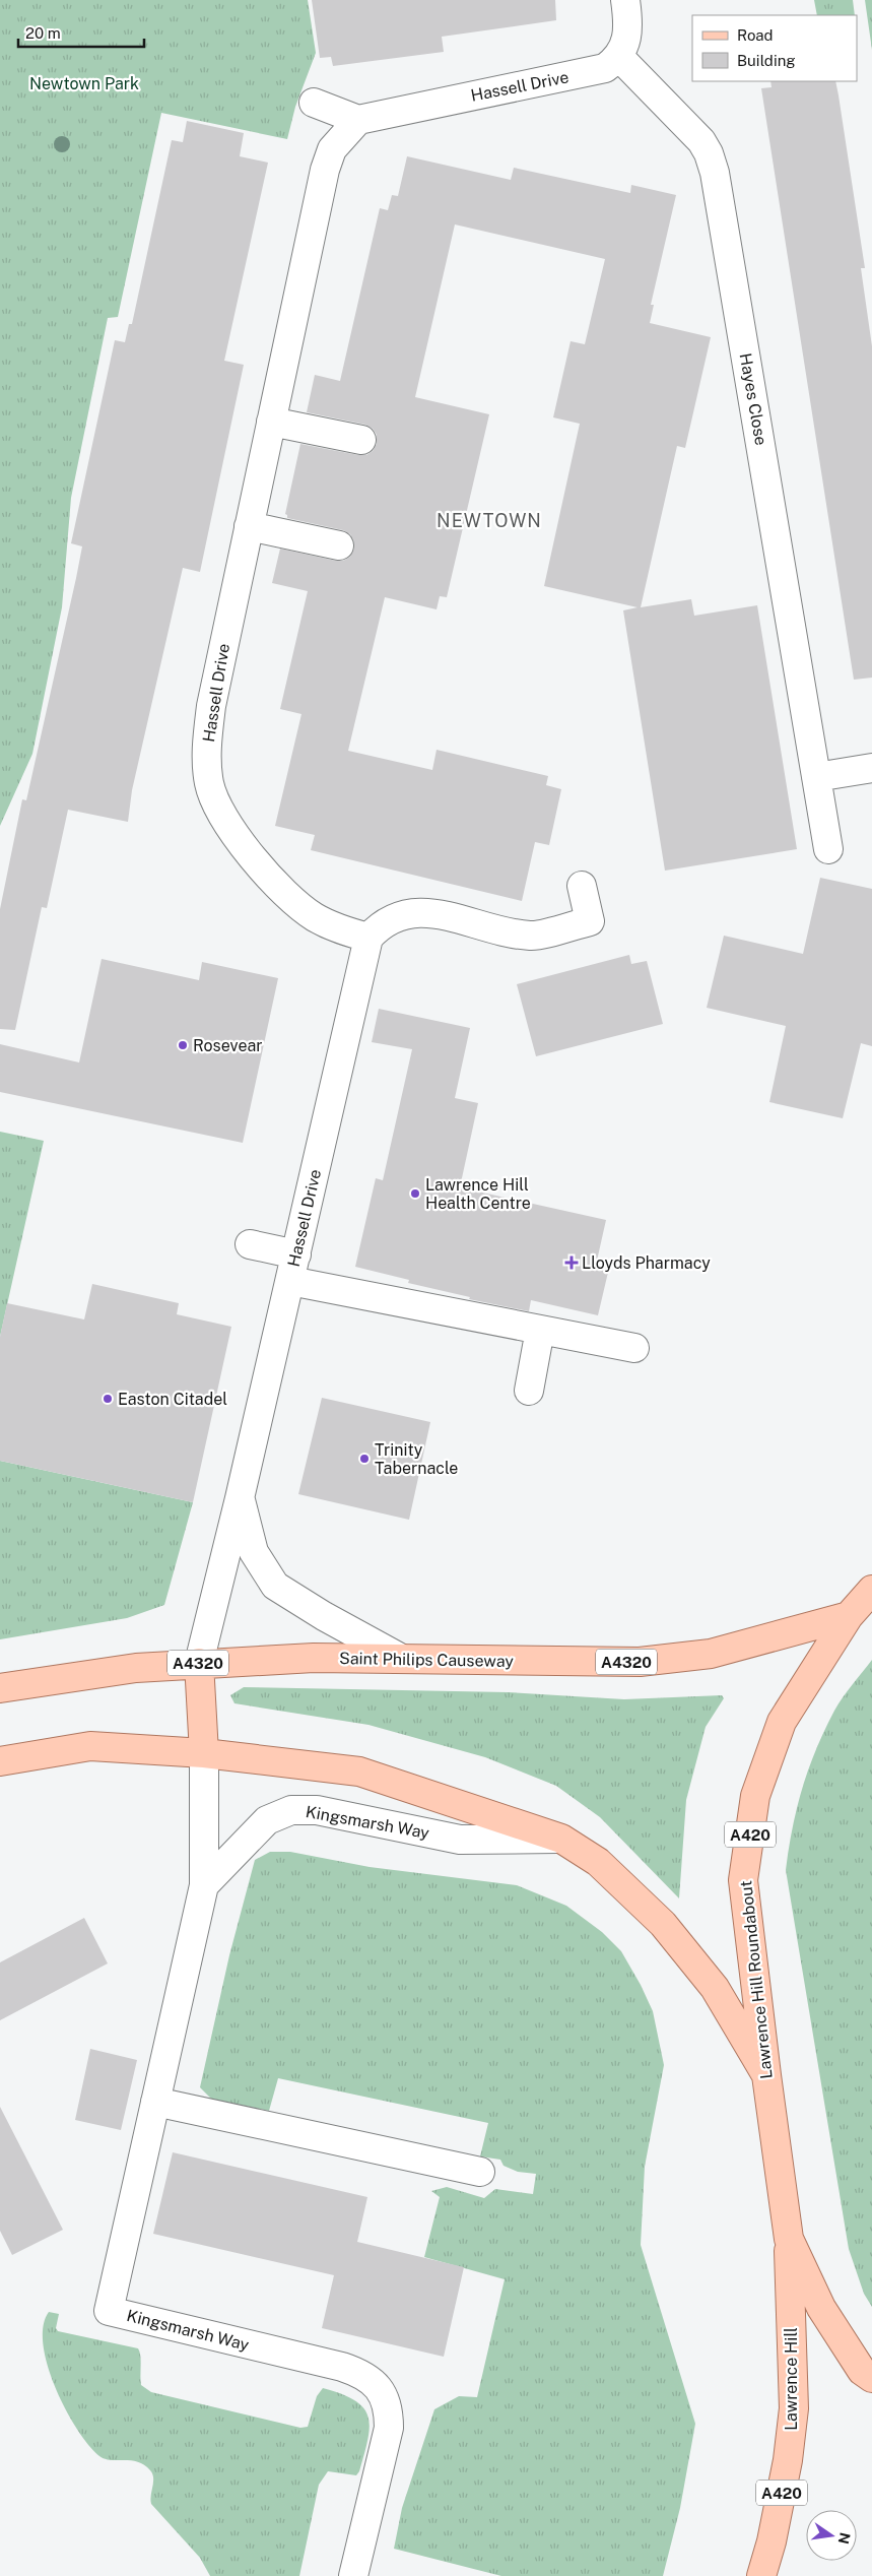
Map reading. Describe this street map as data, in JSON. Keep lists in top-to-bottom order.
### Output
{
  "streets": {
    "main road": [
      "Saint Philips Causeway",
      "A4320",
      "A420",
      "Lawrence Hill Roundabout",
      "Lawrence Hill"
    ],
    "street": ["Hassell Drive", "Hayes Close", "Kingsmarsh Way"]
  },
  "crossings": [
    ["Hassell Drive", "Hayes Close"],
    ["Hassell Drive", "Saint Philips Causeway"],
    ["Saint Philips Causeway", "Lawrence Hill Roundabout"],
    ["Lawrence Hill Roundabout", "Lawrence Hill"]
  ],
  "districts": ["NEWTOWN"],
  "parks": ["Newtown Park"],
  "places": {
    "other": [
      "Rosevear",
      "Lawrence Hill Health Centre",
      "Easton Citadel",
      "Trinity Tabernacle"
    ],
    "health": ["Lloyds Pharmacy"]
  },
  "legend": ["Road", "Building"],
  "scale_bar": "20 m",
  "north": "right"
}
